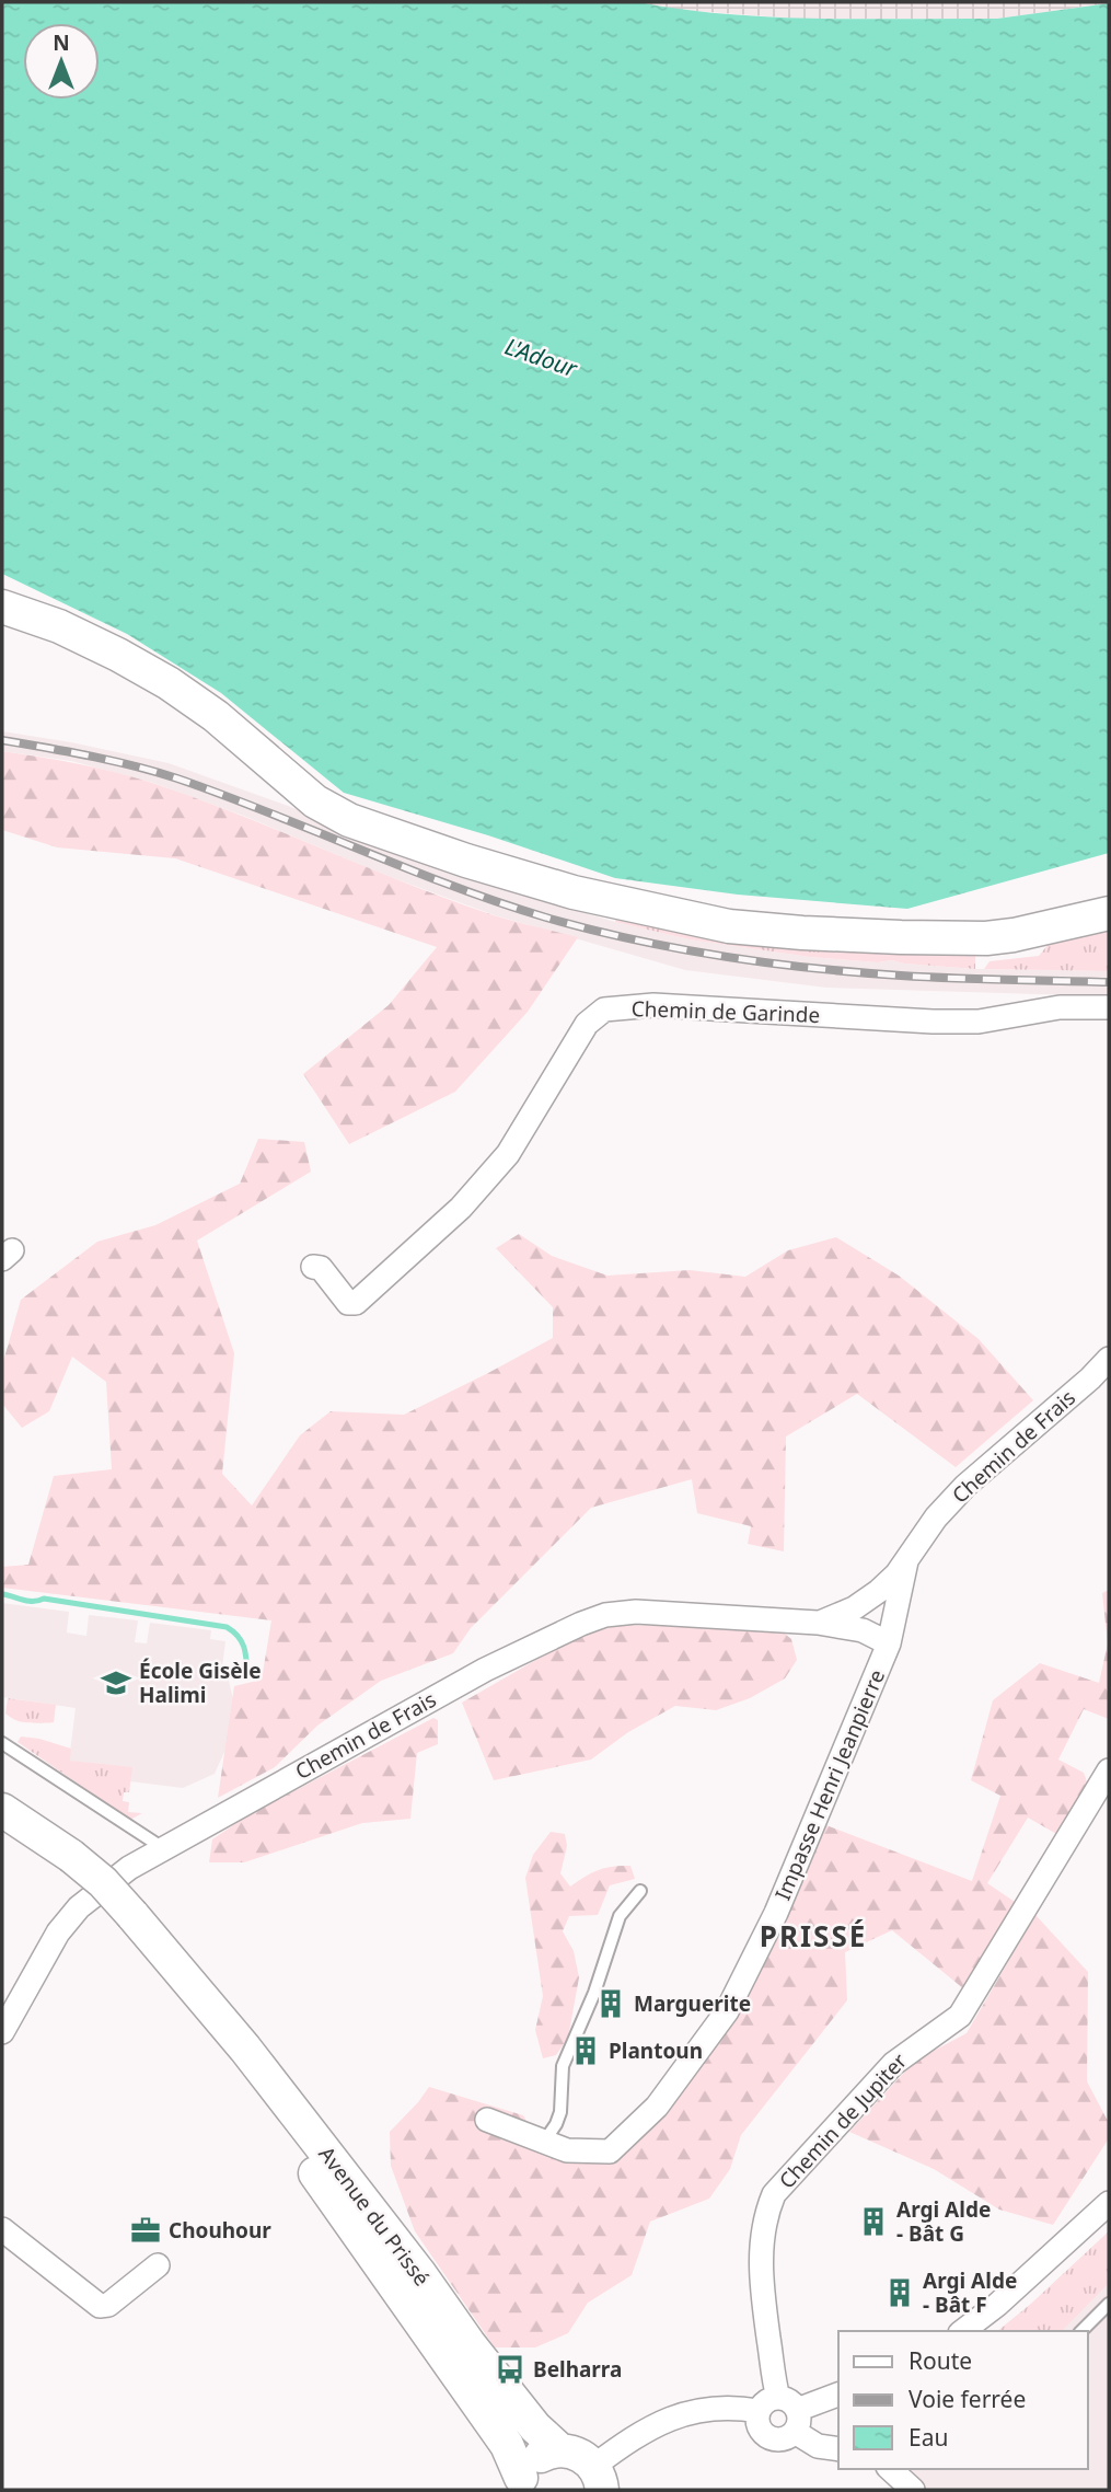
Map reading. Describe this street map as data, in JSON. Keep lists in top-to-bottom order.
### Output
{
  "streets": {
    "main road": ["Avenue du Prissé"],
    "street": [
      "Chemin de Garinde",
      "Chemin de Frais",
      "Impasse Henri Jeanpierre",
      "Chemin de Jupiter"
    ]
  },
  "crossings": [
    ["Chemin de Frais", "Impasse Henri Jeanpierre"]
  ],
  "districts": ["PRISSÉ"],
  "water": ["L'Adour"],
  "places": {
    "school or university": ["École Gisèle Halimi"],
    "building": [
      "Marguerite",
      "Plantoun",
      "Argi Alde - Bât G",
      "Argi Alde - Bât F"
    ],
    "office": ["Chouhour"],
    "bus stop": ["Belharra"]
  },
  "legend": ["Route", "Voie ferrée", "Eau"],
  "north": "top"
}
